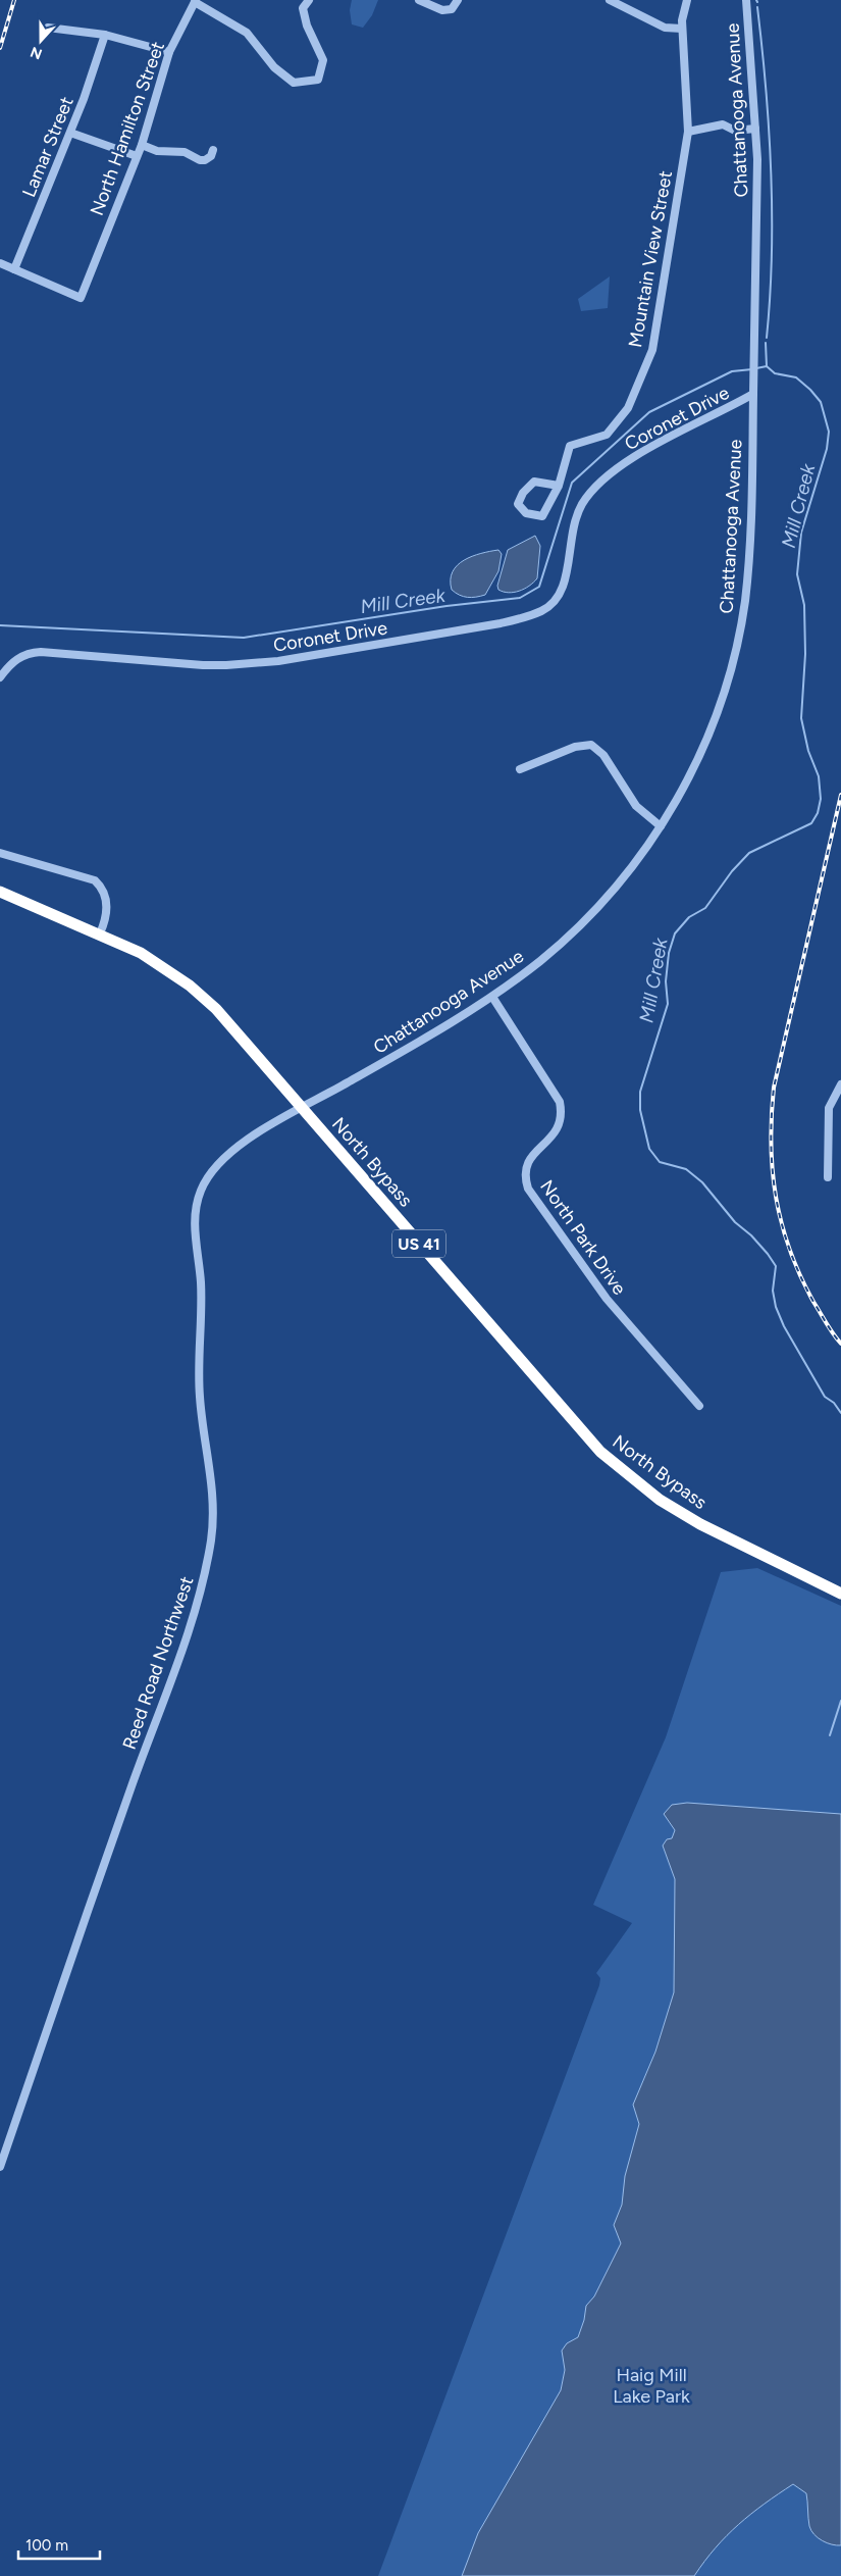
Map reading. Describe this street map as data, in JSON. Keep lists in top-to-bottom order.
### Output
{
  "streets": {
    "highway": ["North Bypass", "US 41"],
    "street": [
      "Chattanooga Avenue",
      "North Hamilton Street",
      "Lamar Street",
      "Mountain View Street",
      "Coronet Drive",
      "North Park Drive",
      "Reed Road Northwest"
    ]
  },
  "crossings": [
    ["Chattanooga Avenue", "Coronet Drive"],
    ["Chattanooga Avenue", "North Bypass"],
    ["Chattanooga Avenue", "North Park Drive"],
    ["Chattanooga Avenue", "Reed Road Northwest"],
    ["North Hamilton Street", "Lamar Street"],
    ["North Bypass", "Reed Road Northwest"]
  ],
  "water": ["Mill Creek"],
  "parks": ["Haig Mill Lake Park"],
  "scale_bar": "100 m",
  "north": "bottom"
}
